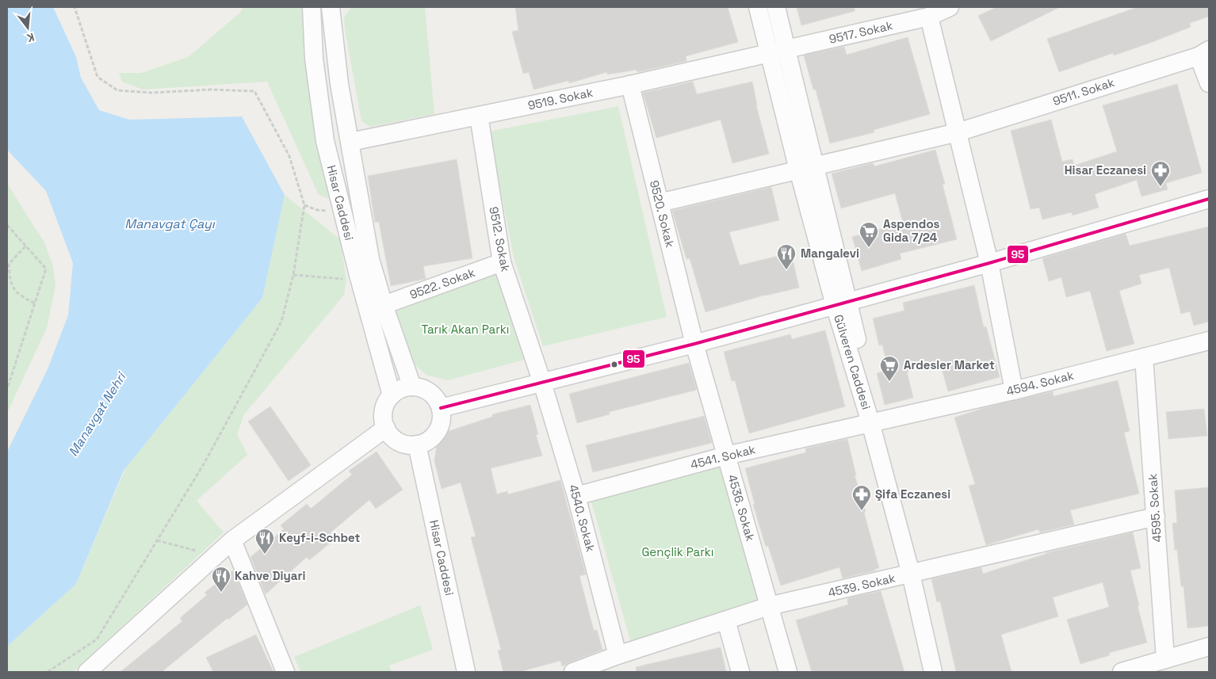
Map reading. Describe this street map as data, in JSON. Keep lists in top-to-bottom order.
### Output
{
  "streets": {
    "street": [
      "9517. Sokak",
      "9511. Sokak",
      "9519. Sokak",
      "Hisar Caddesi",
      "9520. Sokak",
      "9512. Sokak",
      "9522. Sokak",
      "Gülveren Caddesi",
      "4594. Sokak",
      "4541. Sokak",
      "4536. Sokak",
      "4595. Sokak",
      "4540. Sokak",
      "4539. Sokak"
    ]
  },
  "crossings": [
    ["9517. Sokak", "9519. Sokak"],
    ["9517. Sokak", "Gülveren Caddesi"],
    ["9511. Sokak", "9520. Sokak"],
    ["9511. Sokak", "Gülveren Caddesi"],
    ["9519. Sokak", "9520. Sokak"],
    ["9519. Sokak", "9512. Sokak"],
    ["9519. Sokak", "Gülveren Caddesi"],
    ["9520. Sokak", "4536. Sokak"],
    ["9512. Sokak", "9522. Sokak"],
    ["9512. Sokak", "4540. Sokak"],
    ["Gülveren Caddesi", "4594. Sokak"],
    ["Gülveren Caddesi", "4541. Sokak"],
    ["Gülveren Caddesi", "4539. Sokak"],
    ["4594. Sokak", "4541. Sokak"],
    ["4594. Sokak", "4595. Sokak"],
    ["4541. Sokak", "4536. Sokak"],
    ["4541. Sokak", "4540. Sokak"],
    ["4536. Sokak", "4539. Sokak"],
    ["4595. Sokak", "4539. Sokak"],
    ["4540. Sokak", "4539. Sokak"]
  ],
  "water": ["Manavgat Çayı", "Manavgat Nehri"],
  "parks": ["Tarık Akan Parkı", "Gençlik Parkı"],
  "places": {
    "pharmacy": ["Hisar Eczanesi", "Şifa Eczanesi"],
    "supermarket": ["Aspendos Gida 7/24", "Ardesler Market"],
    "restaurant": ["Mangalevi", "Keyf-i-Schbet", "Kahve Diyari"]
  },
  "lines": ["transit line 95"],
  "north": "bottom"
}
